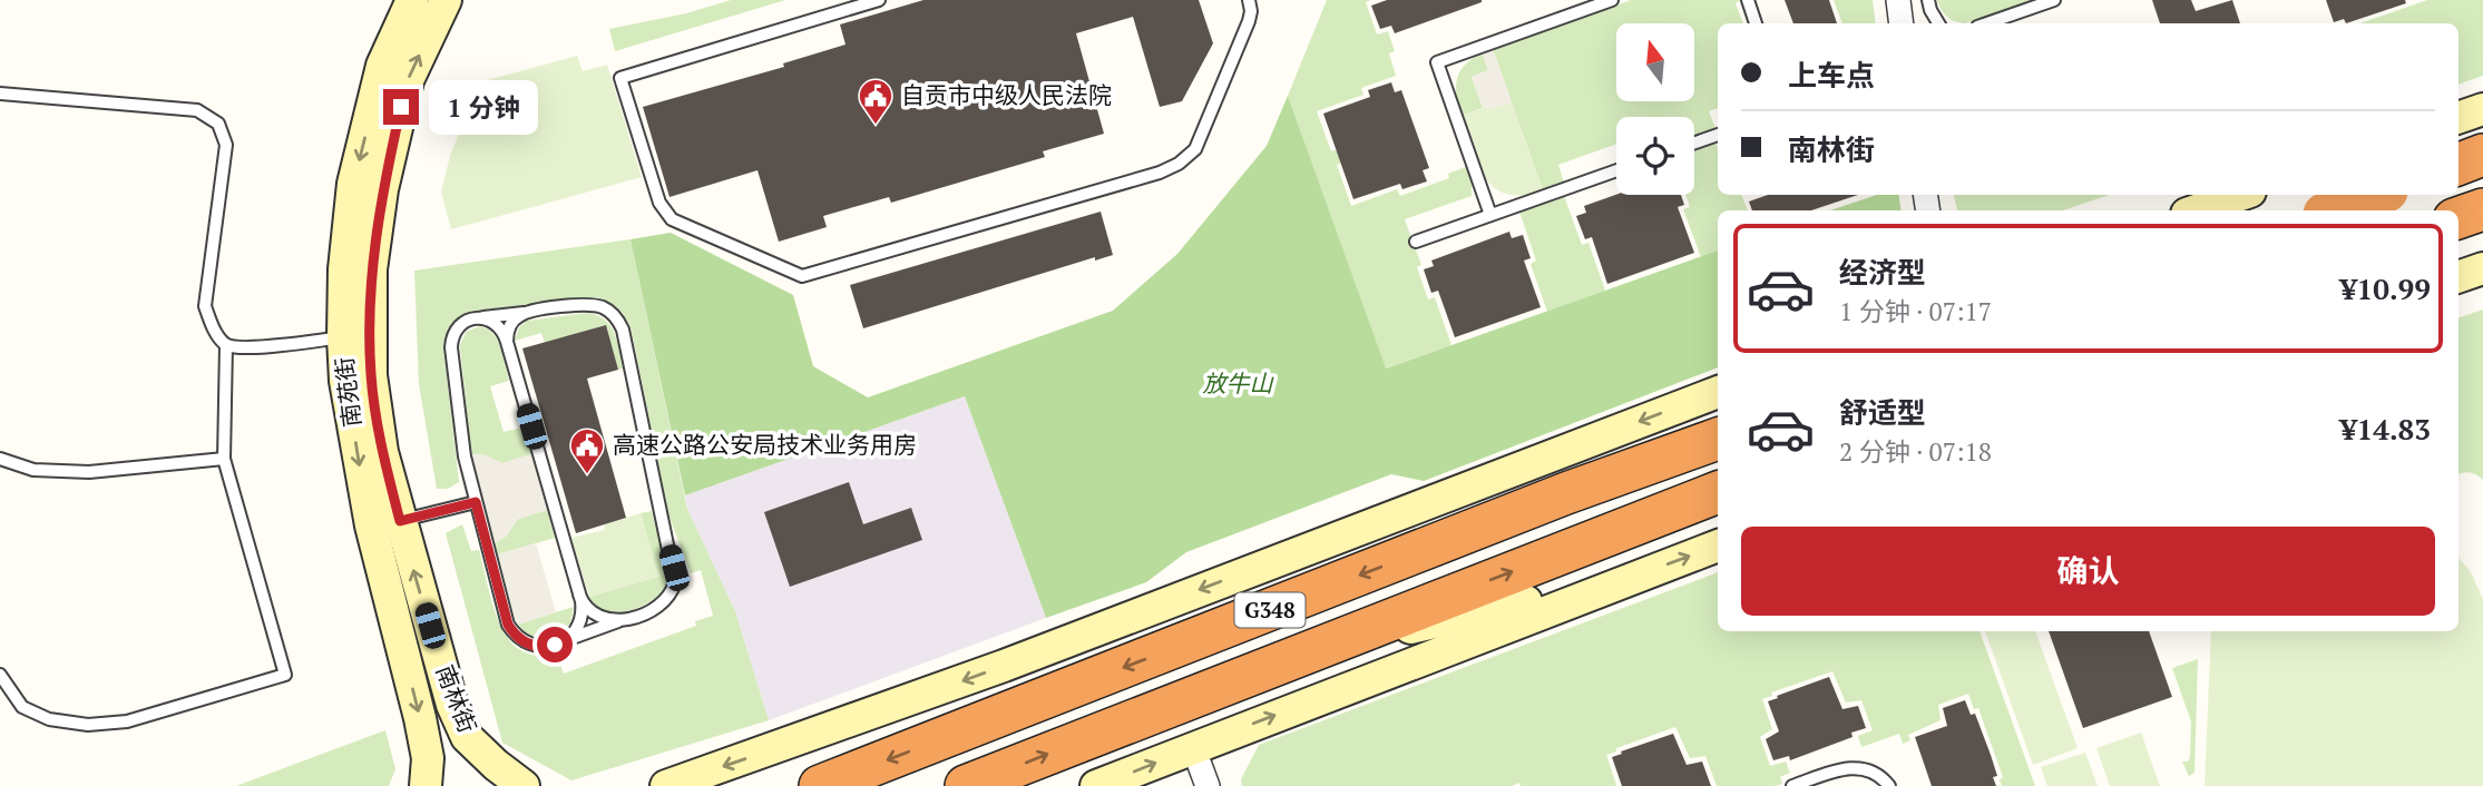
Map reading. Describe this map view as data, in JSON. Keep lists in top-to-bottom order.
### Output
{
  "streets": {
    "highway": ["G348"],
    "street": ["南苑街", "南林街"]
  },
  "one_way": ["南苑街", "南林街"],
  "parks": ["放牛山"],
  "places": {
    "public building": ["自贡市中级人民法院", "高速公路公安局技术业务用房"]
  },
  "north": "top",
  "page": {
    "banner": ["上车点", "南林街"],
    "bubble": "1 分钟",
    "list": [
      {
        "name": "经济型",
        "note": "1 分钟 · 07:17",
        "value": "¥10.99"
      },
      {
        "name": "舒适型",
        "note": "2 分钟 · 07:18",
        "value": "¥14.83"
      }
    ],
    "buttons": "确认"
  }
}
